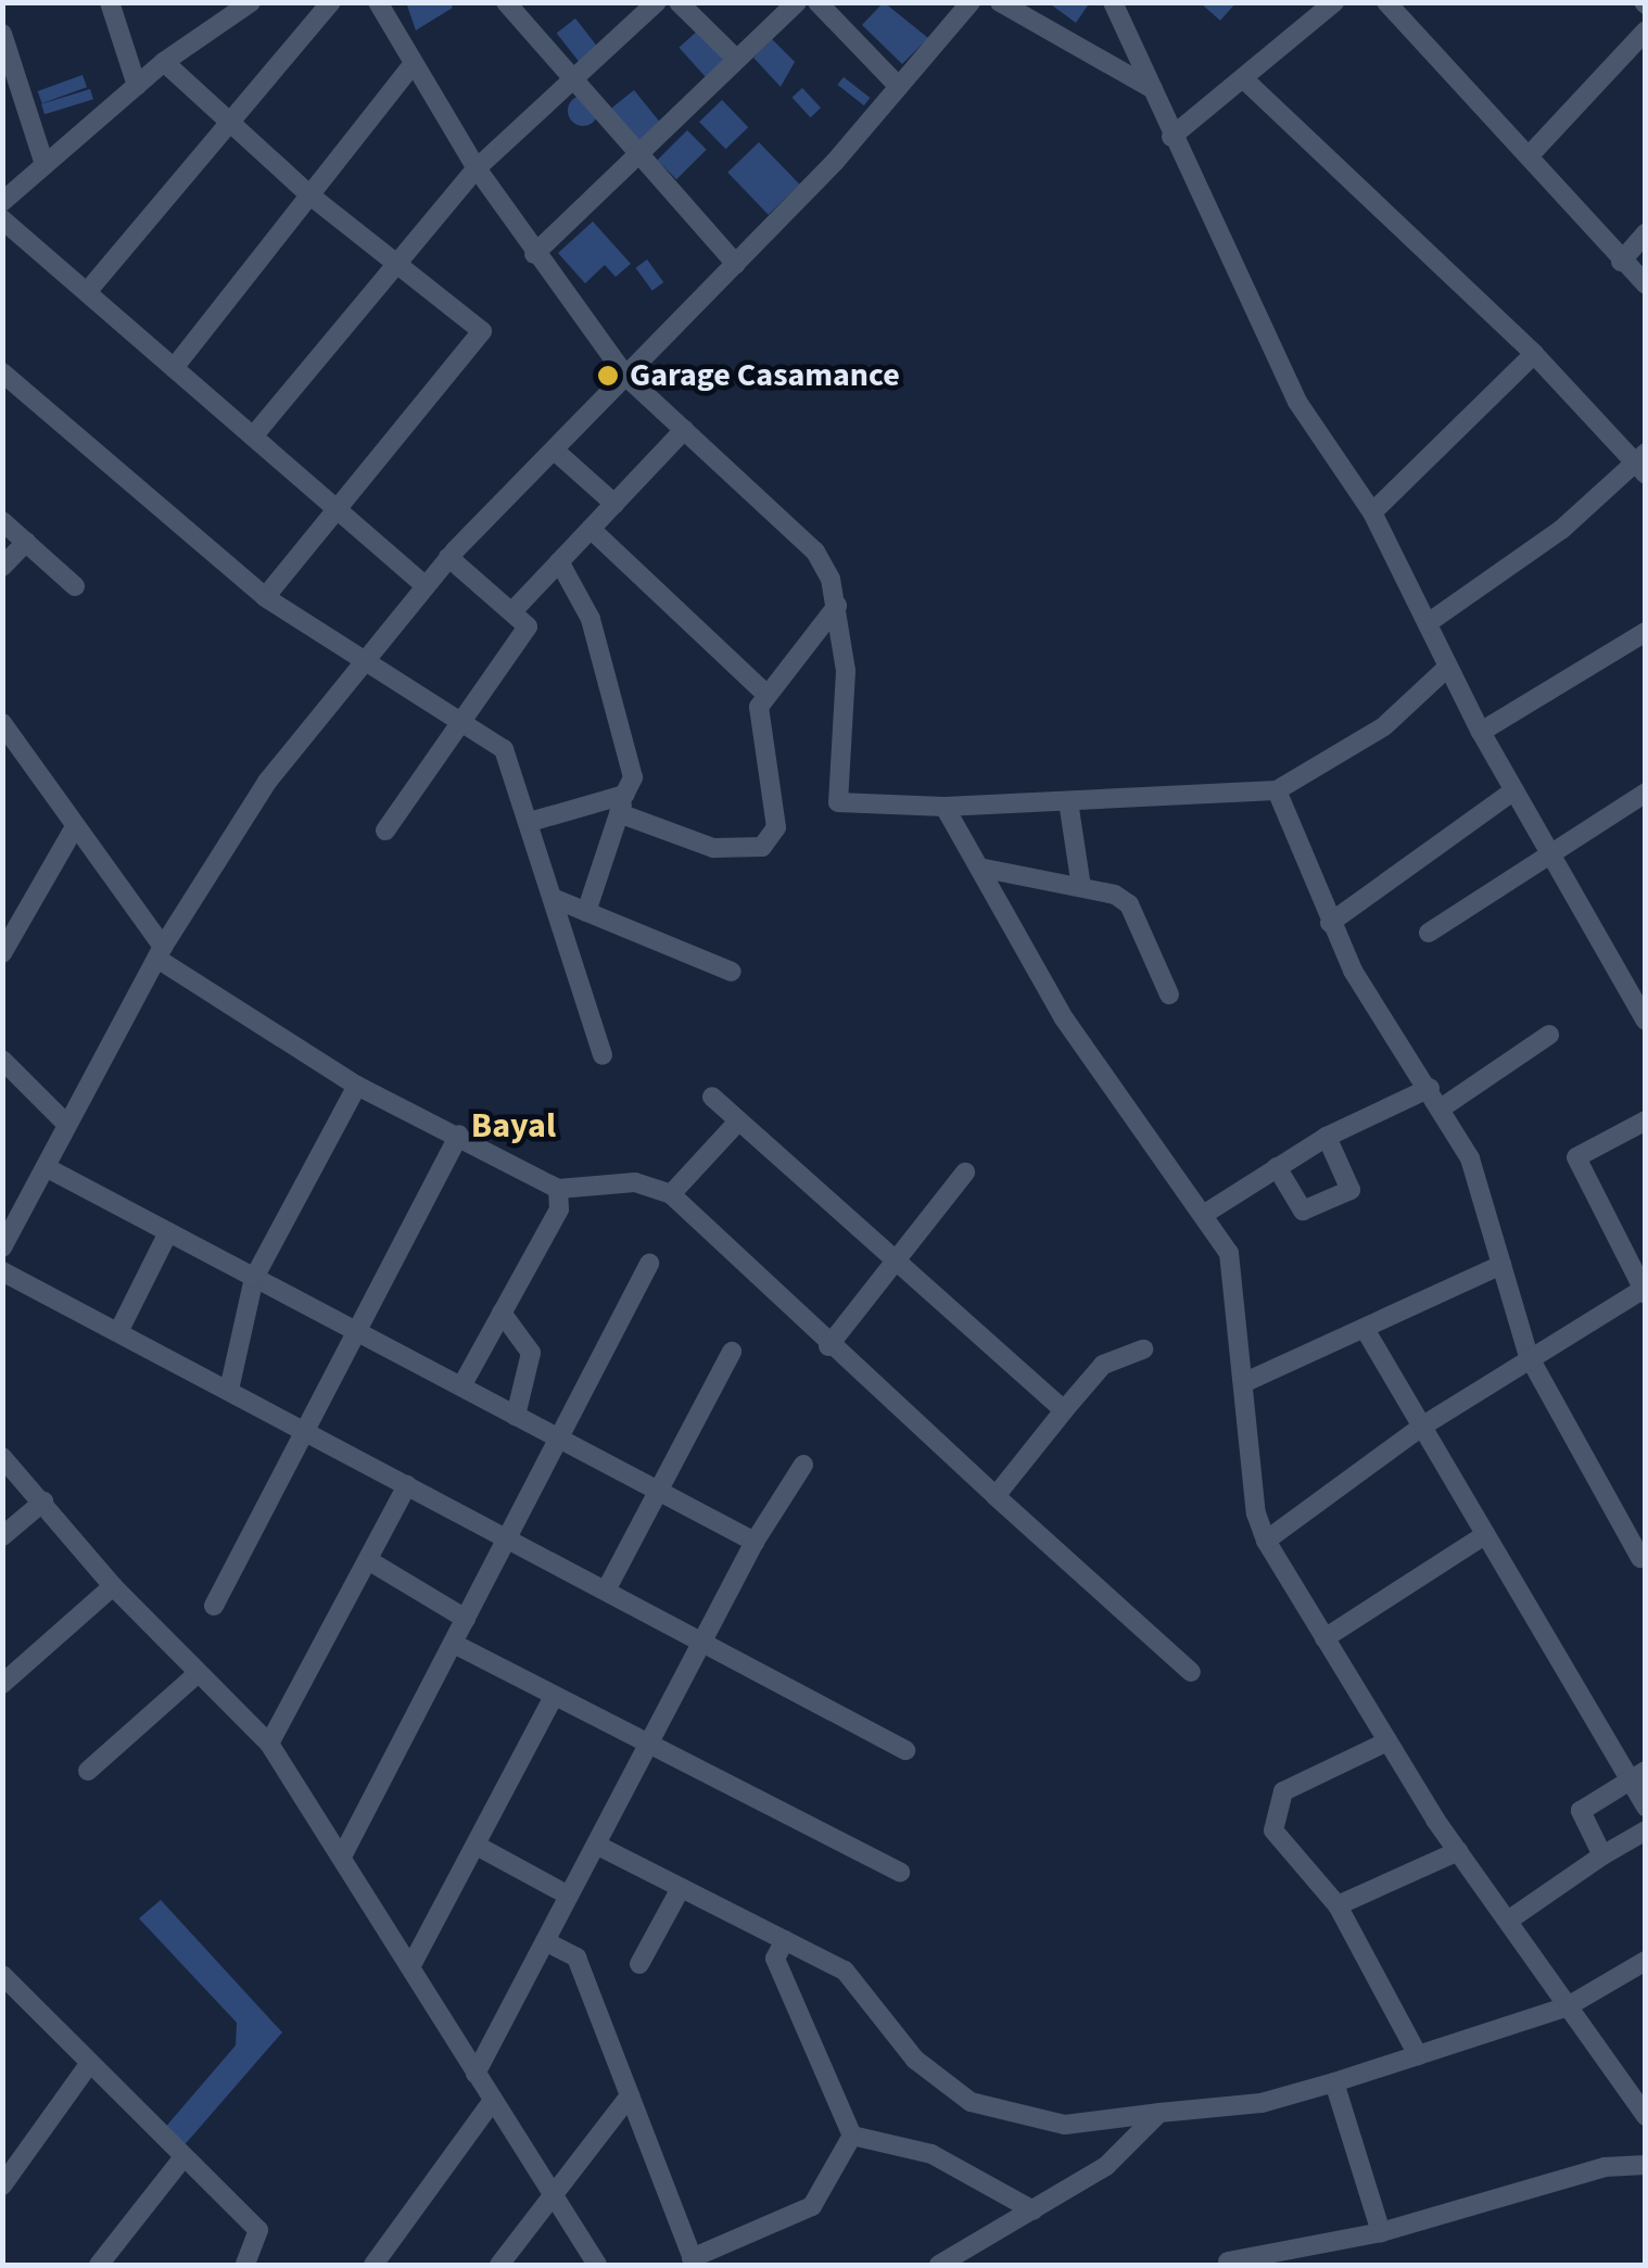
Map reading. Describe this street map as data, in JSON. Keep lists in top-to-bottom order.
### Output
{
  "districts": ["Bayal"],
  "places": ["Garage Casamance"]
}
